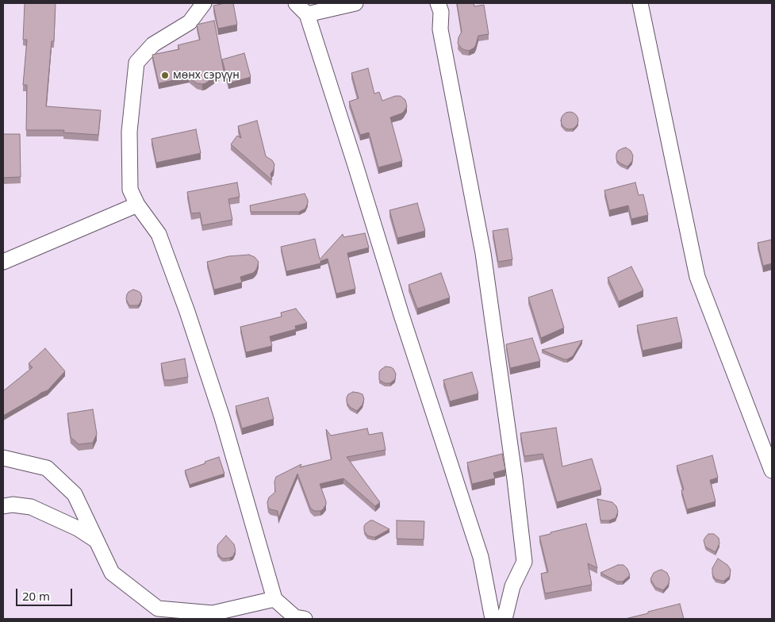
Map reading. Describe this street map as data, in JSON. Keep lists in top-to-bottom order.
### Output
{
  "places": ["мөнх сэрүүн"],
  "scale_bar": "20 m"
}
